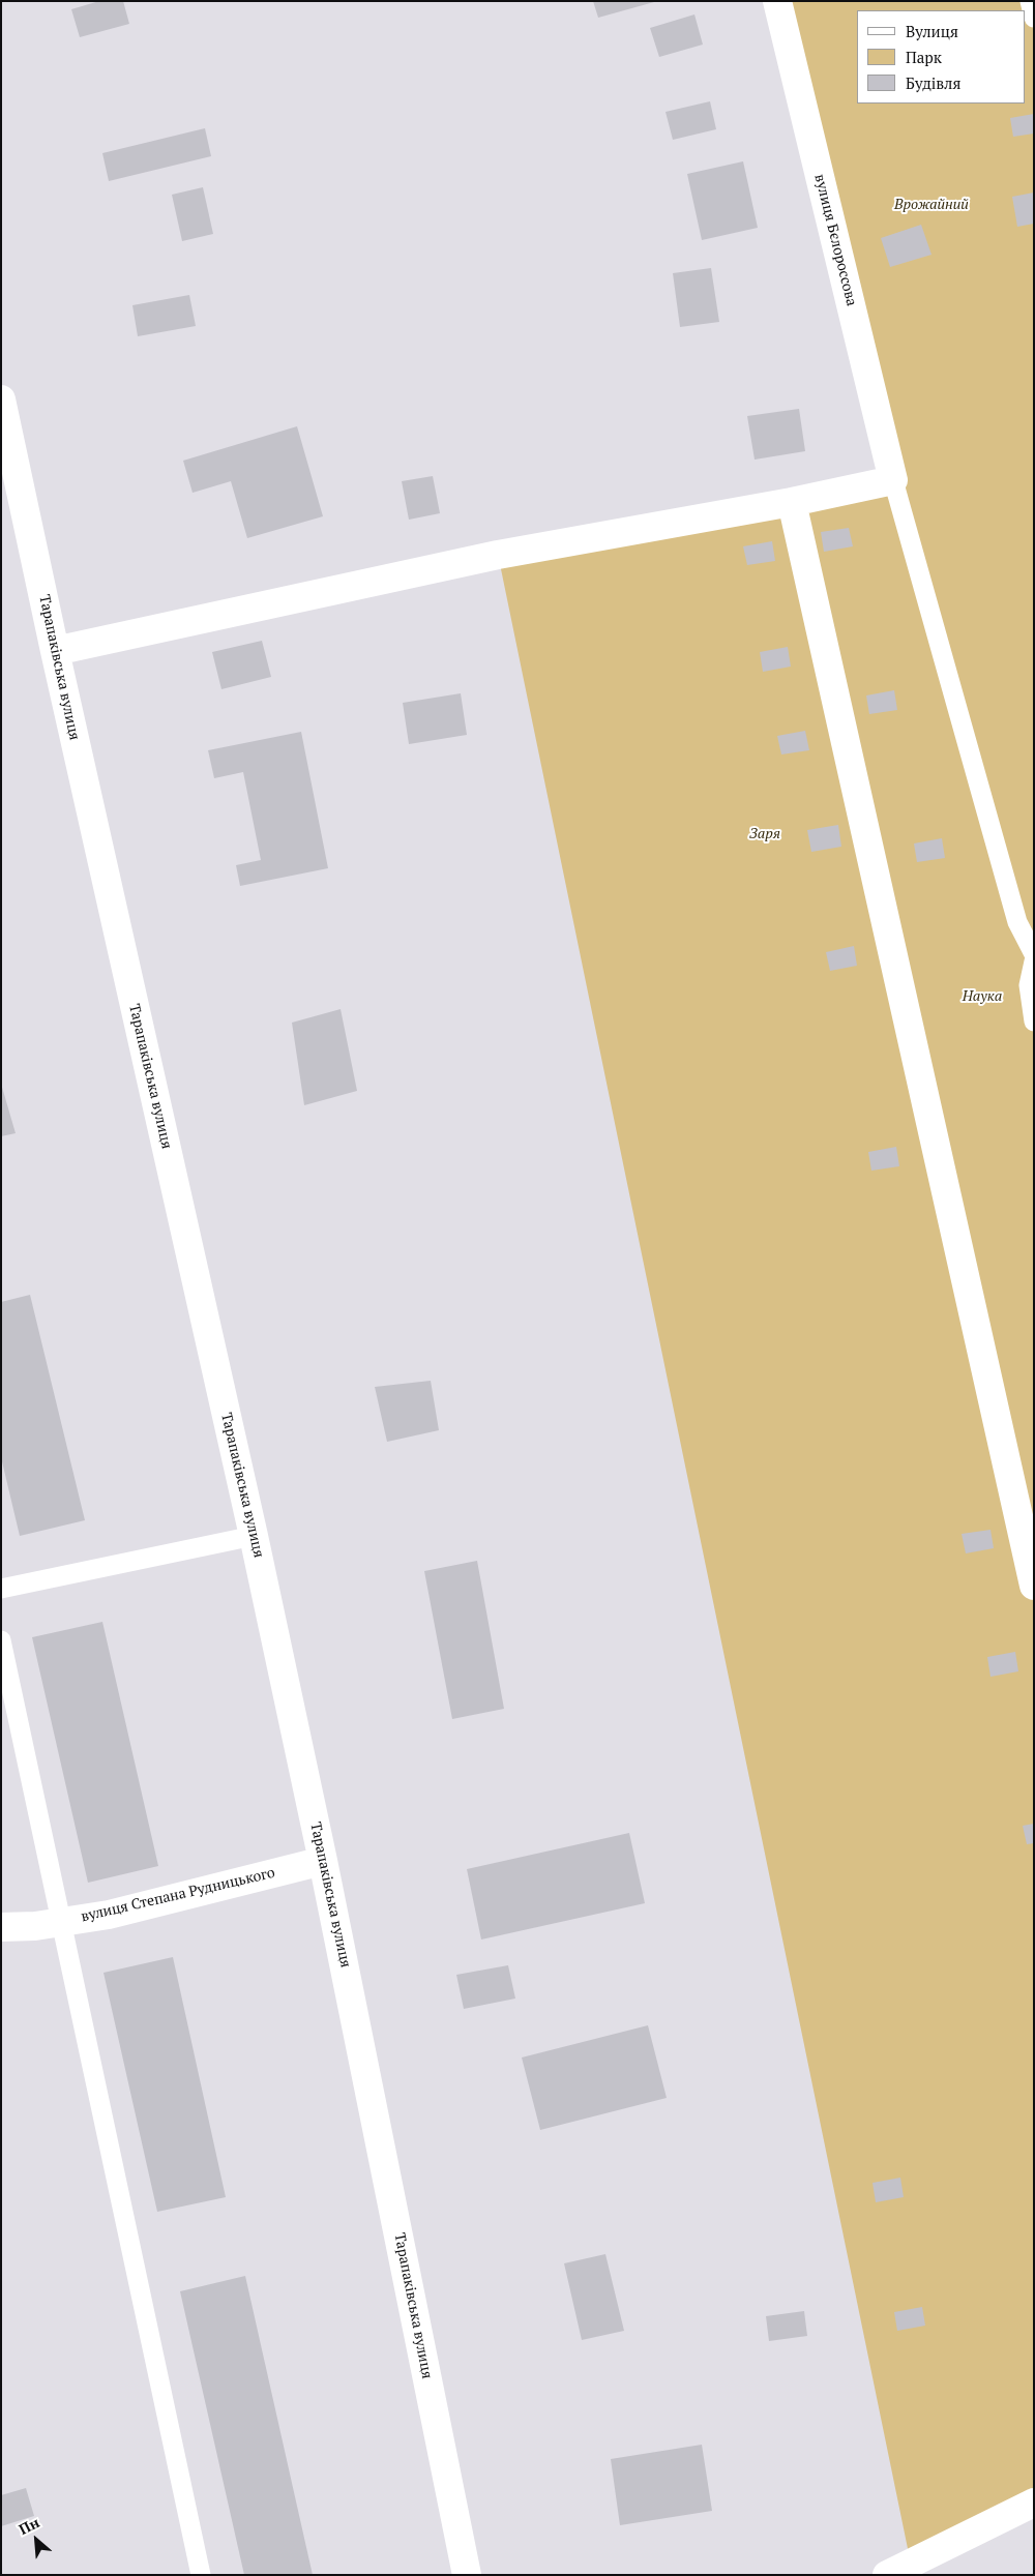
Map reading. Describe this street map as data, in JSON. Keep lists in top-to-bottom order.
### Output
{
  "streets": {
    "street": ["вулиця Бєлороссова", "Тарапаківська вулиця", "вулиця Степана Рудницького"]
  },
  "crossings": [
    ["Тарапаківська вулиця", "вулиця Степана Рудницького"]
  ],
  "parks": ["Врожайний", "Заря", "Наука"],
  "legend": ["Вулиця", "Парк", "Будівля"],
  "north": "top left"
}
